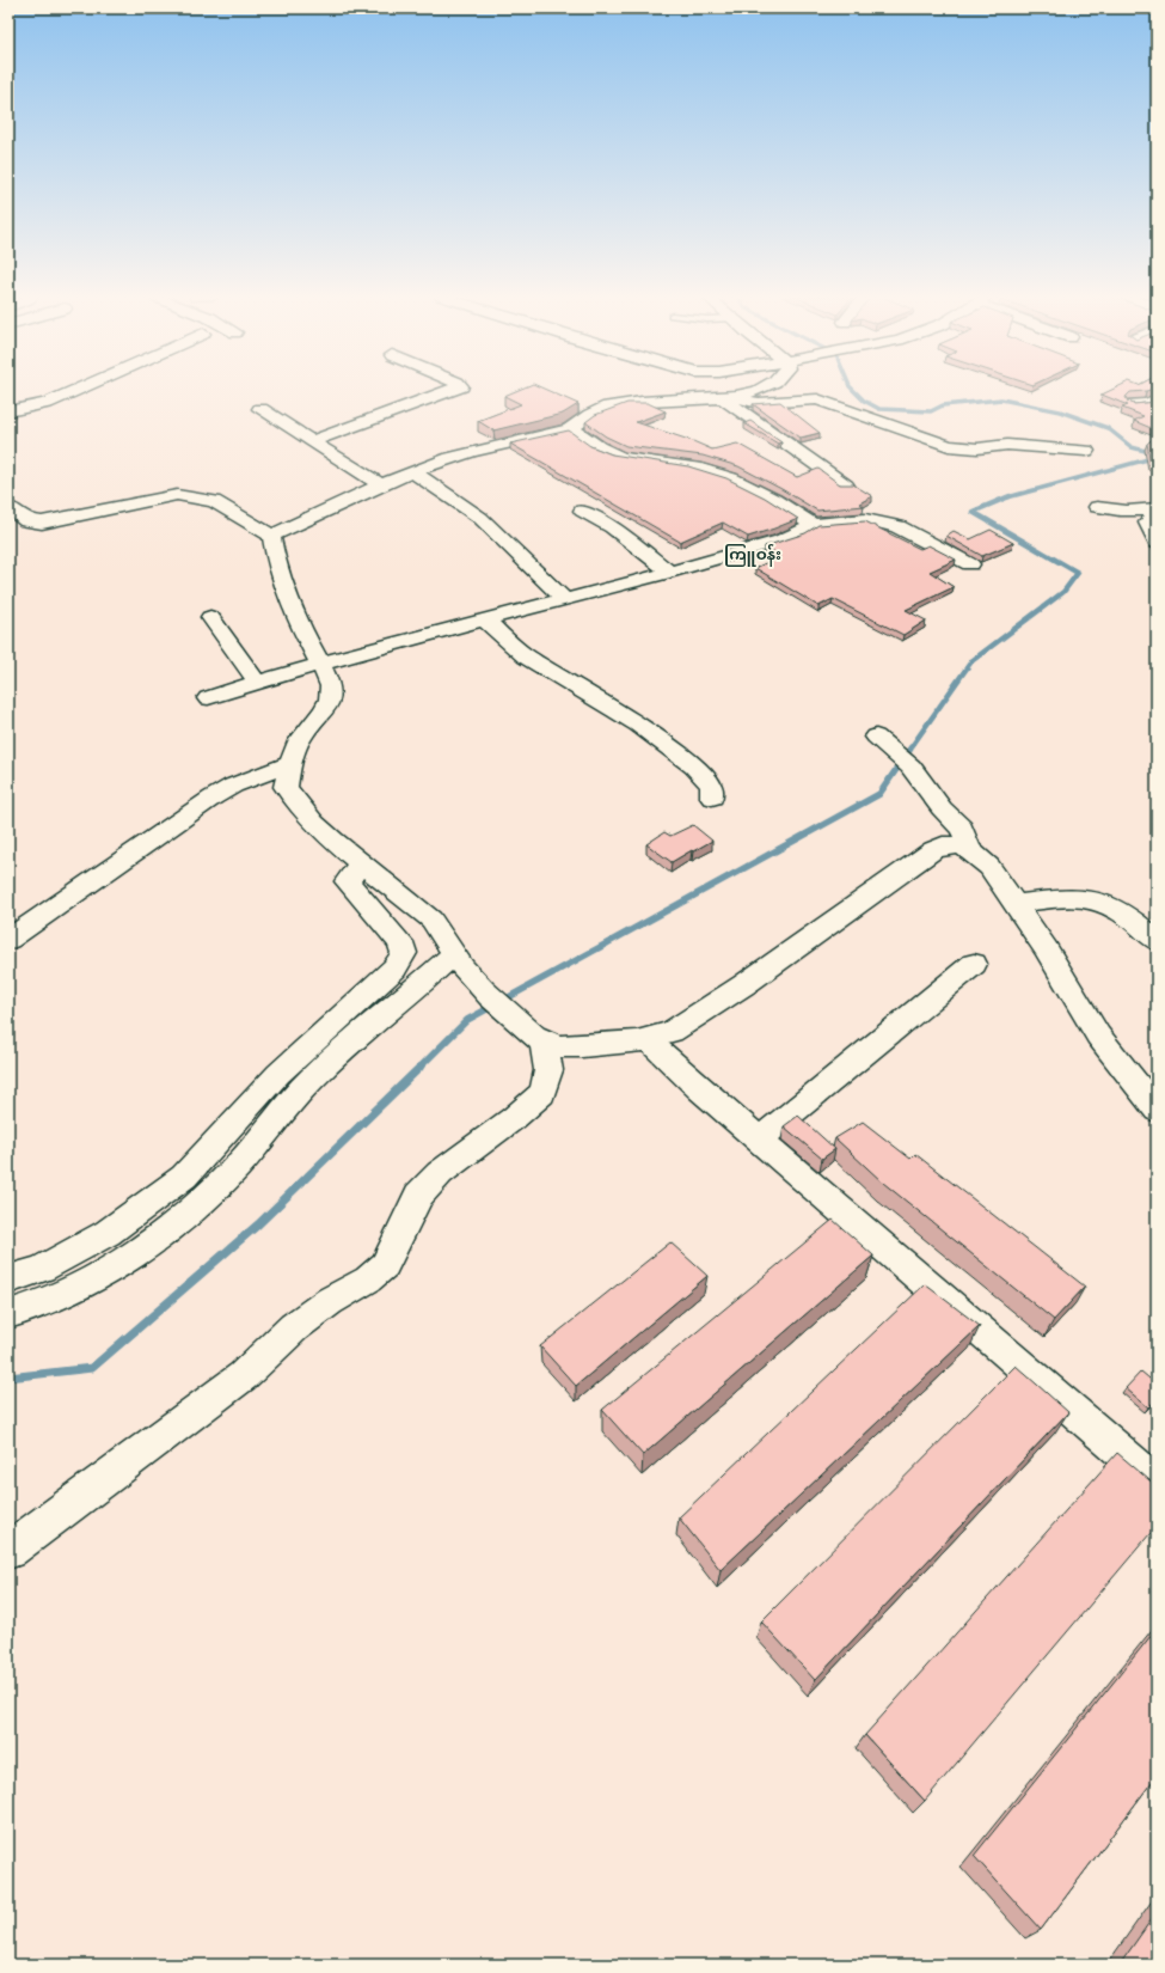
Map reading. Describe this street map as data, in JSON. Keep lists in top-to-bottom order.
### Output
{
  "districts": ["ကြူဝန်း"]
}
